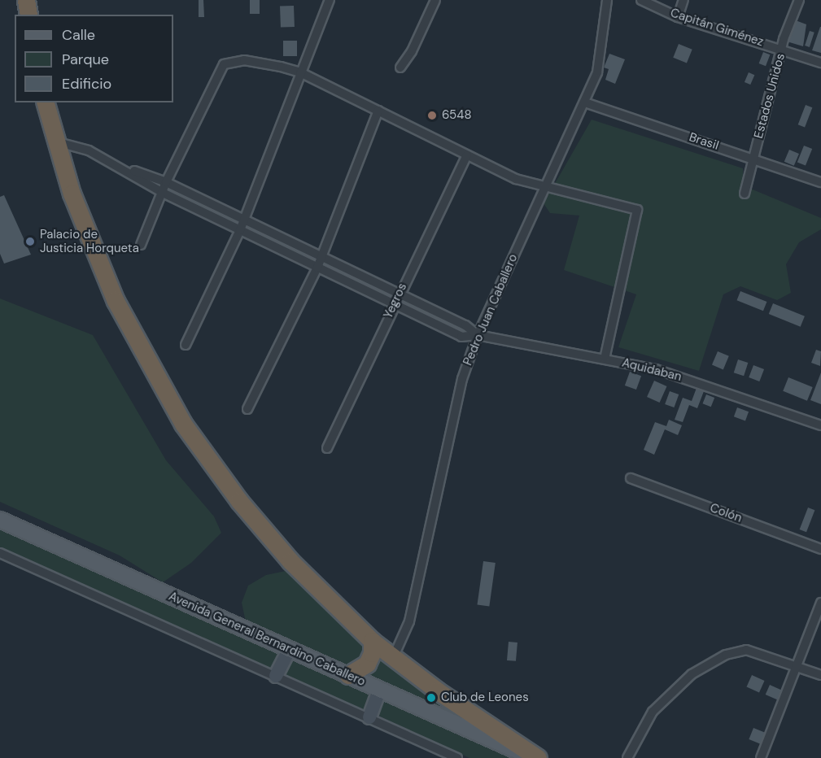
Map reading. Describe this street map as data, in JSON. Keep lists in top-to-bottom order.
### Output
{
  "streets": {
    "main road": ["Avenida General Bernardino Caballero"],
    "street": [
      "Capitán Giménez",
      "Estados Unidos",
      "Brasil",
      "Yegros",
      "Pedro Juan Caballero",
      "Aquidaban",
      "Colón"
    ]
  },
  "crossings": [
    ["Capitán Giménez", "Estados Unidos"],
    ["Estados Unidos", "Brasil"],
    ["Brasil", "Pedro Juan Caballero"],
    ["Yegros", "Aquidaban"],
    ["Pedro Juan Caballero", "Aquidaban"]
  ],
  "places": ["6548", "Palacio de Justicia Horqueta", "Club de Leones"],
  "legend": ["Calle", "Parque", "Edificio"]
}
